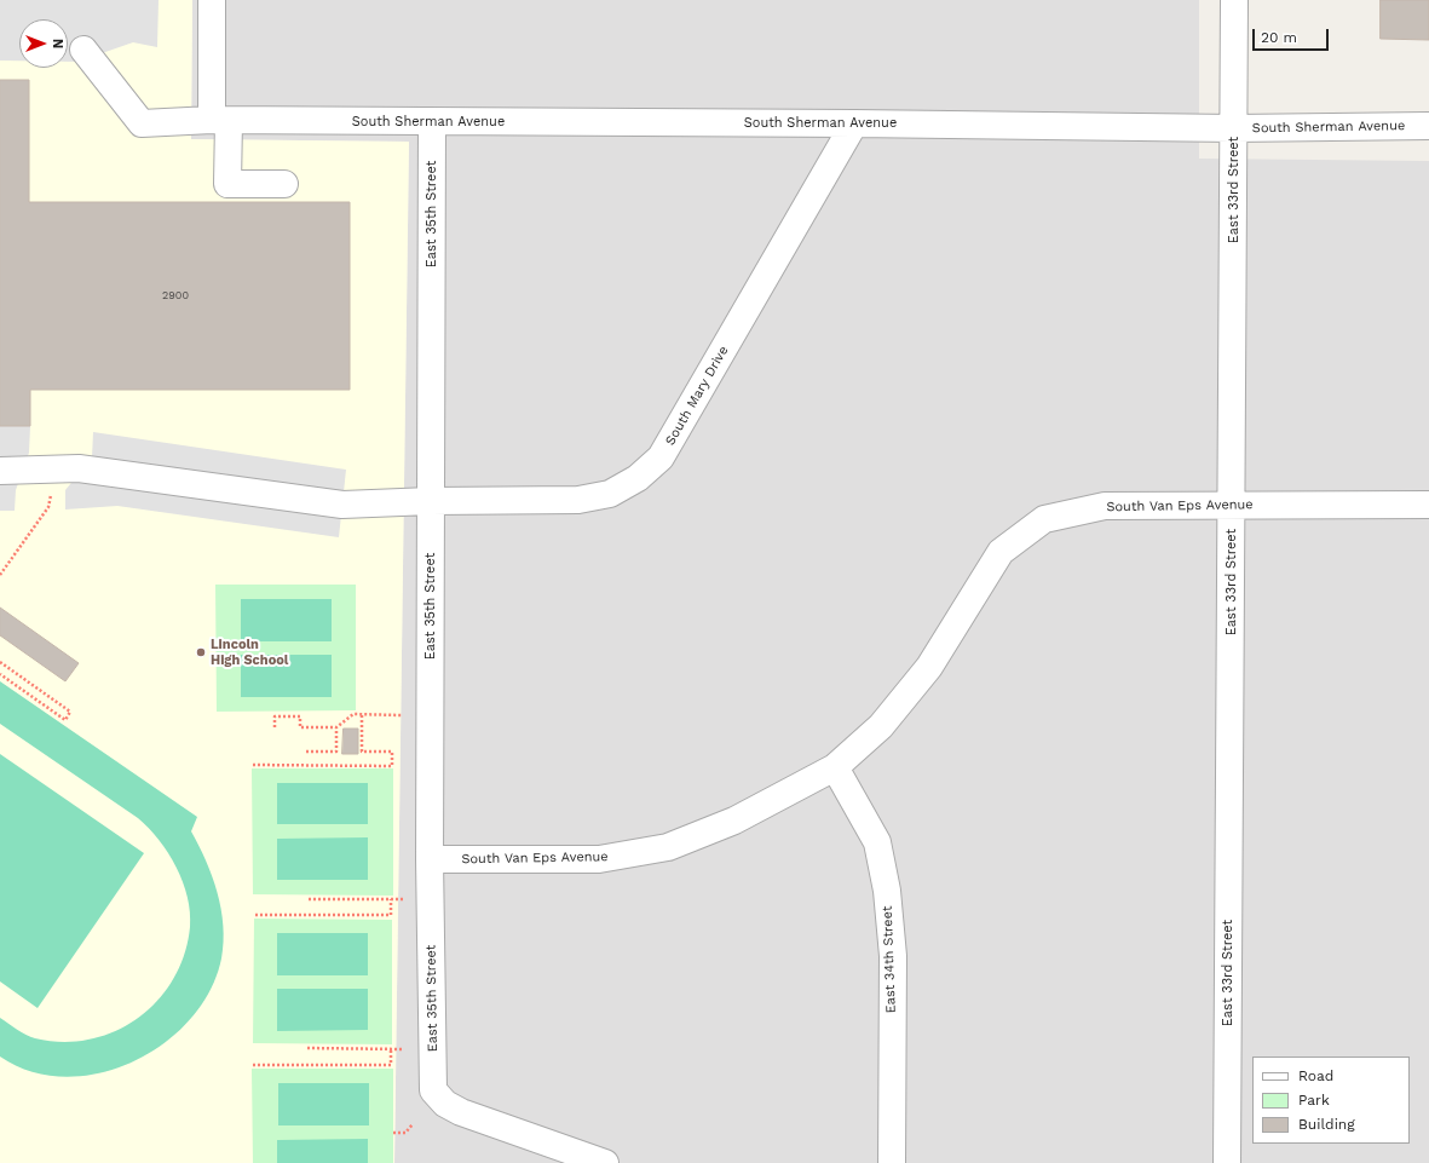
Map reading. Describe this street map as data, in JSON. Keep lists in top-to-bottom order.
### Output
{
  "streets": {
    "street": [
      "South Sherman Avenue",
      "East 33rd Street",
      "East 35th Street",
      "South Mary Drive",
      "South Van Eps Avenue",
      "East 34th Street"
    ]
  },
  "crossings": [
    ["South Sherman Avenue", "East 33rd Street"],
    ["South Sherman Avenue", "East 35th Street"],
    ["South Sherman Avenue", "South Mary Drive"],
    ["East 33rd Street", "South Van Eps Avenue"],
    ["East 35th Street", "South Mary Drive"],
    ["East 35th Street", "South Van Eps Avenue"],
    ["South Van Eps Avenue", "East 34th Street"]
  ],
  "places": ["Lincoln High School"],
  "house_numbers": ["2900"],
  "legend": ["Road", "Park", "Building"],
  "scale_bar": "20 m",
  "north": "right"
}
